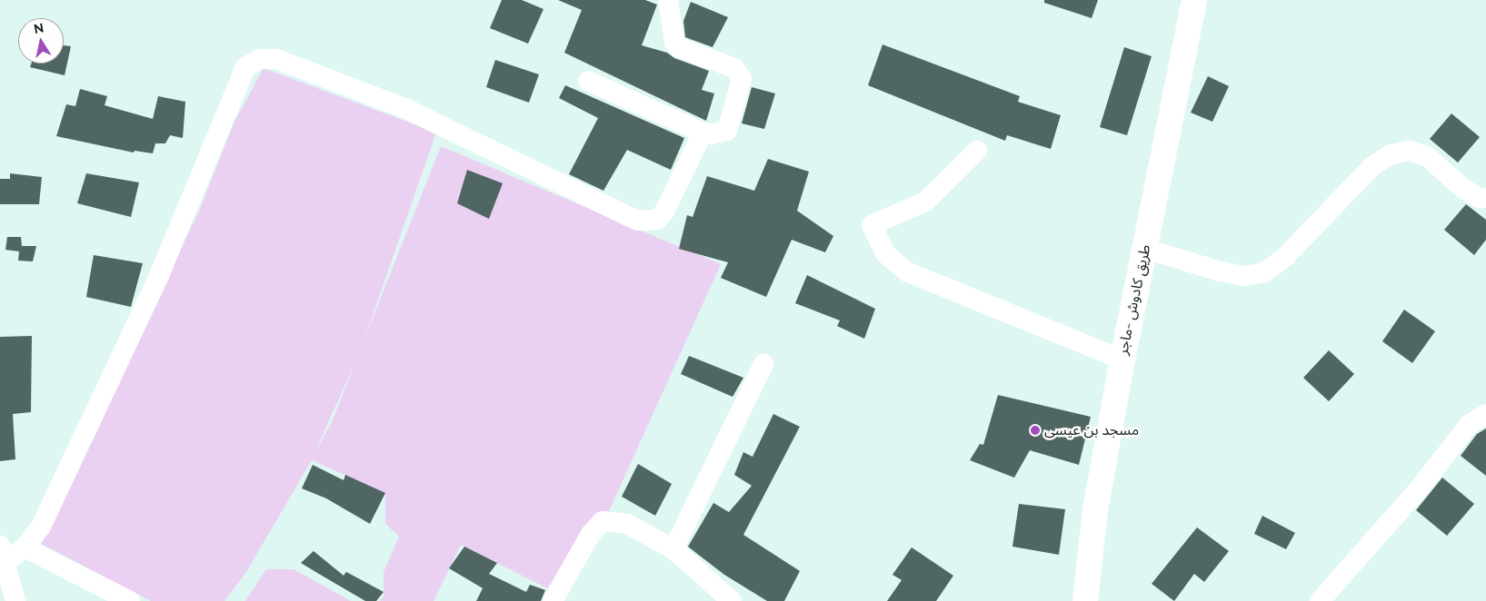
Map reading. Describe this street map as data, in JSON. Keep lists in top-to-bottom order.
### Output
{
  "streets": {
    "highway": ["طريق كادوش -ماجر"]
  },
  "places": ["مسجد بن عيسى"],
  "north": "top"
}
